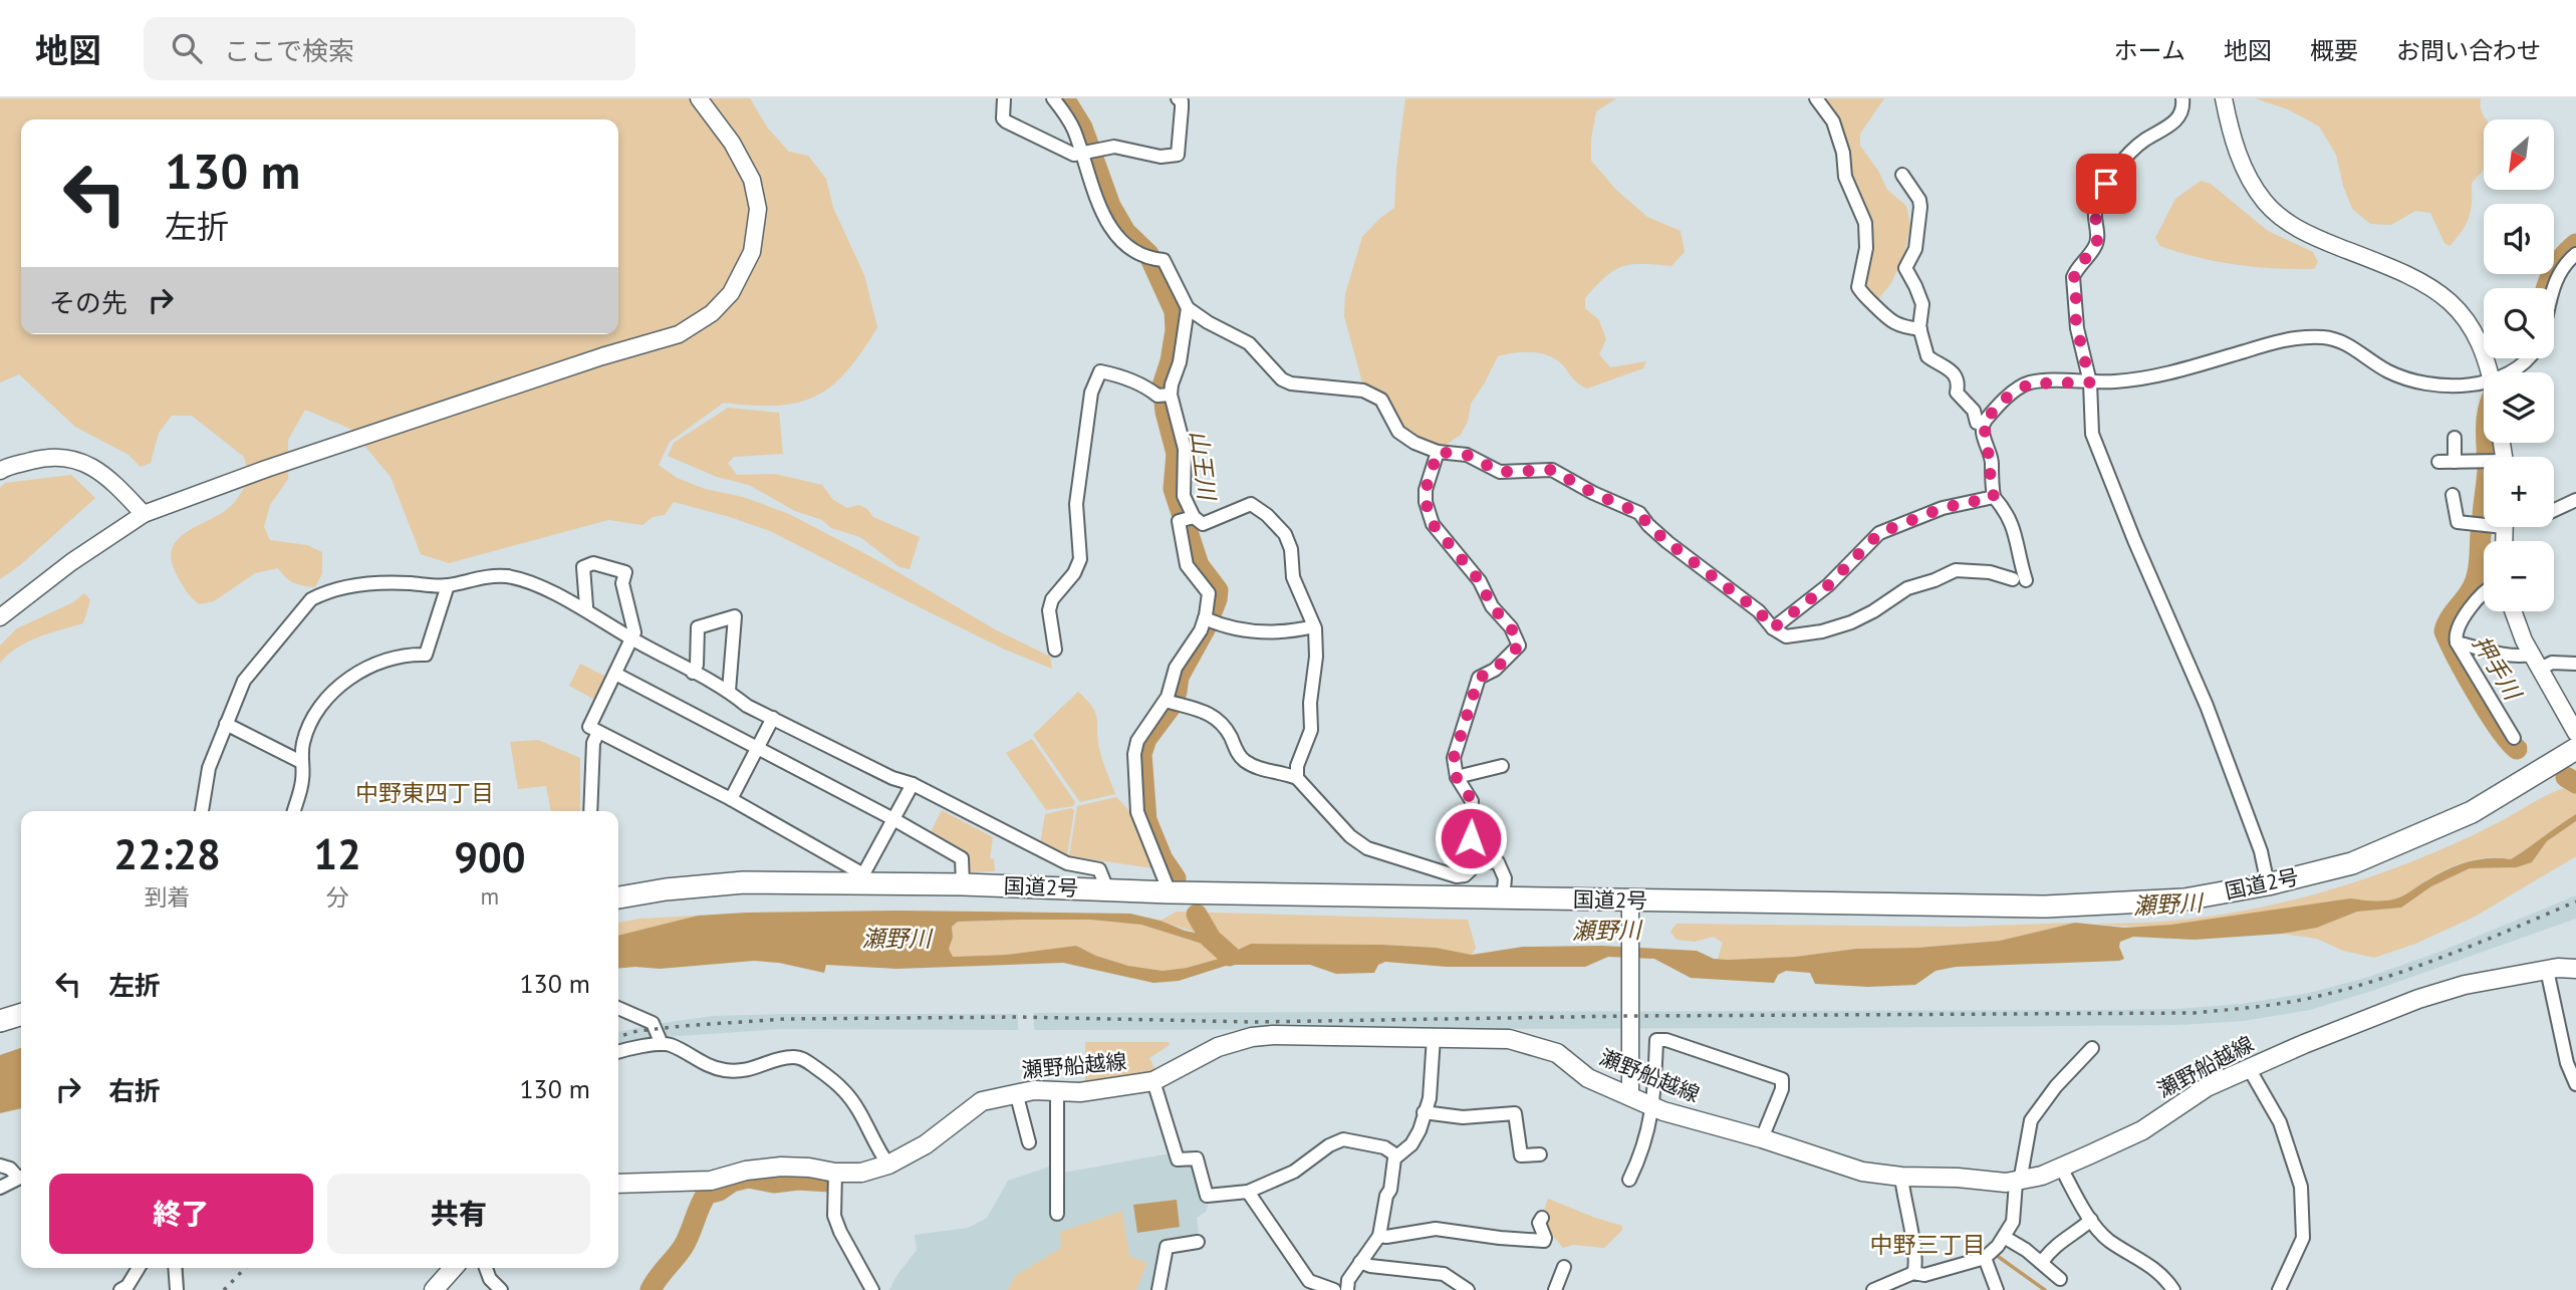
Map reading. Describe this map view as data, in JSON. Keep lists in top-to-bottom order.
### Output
{
  "streets": {
    "highway": ["国道2号"],
    "main road": ["瀬野船越線"]
  },
  "districts": ["中野東四丁目", "中野三丁目"],
  "water": ["山王川", "押手川", "瀬野川"],
  "north": "bottom left",
  "page": {
    "header": "地図",
    "search": "ここで検索",
    "nav": [
      "ホーム",
      "地図",
      "概要",
      "お問い合わせ"
    ],
    "map_buttons": ["+", "−"],
    "turn": ["130 m", "左折"],
    "then": "その先",
    "eta": [
      "22:28",
      "到着",
      "12",
      "分",
      "900",
      "m"
    ],
    "list": [
      {
        "name": "左折",
        "value": "130 m"
      },
      {
        "name": "右折",
        "value": "130 m"
      }
    ],
    "buttons": ["終了", "共有"]
  }
}
